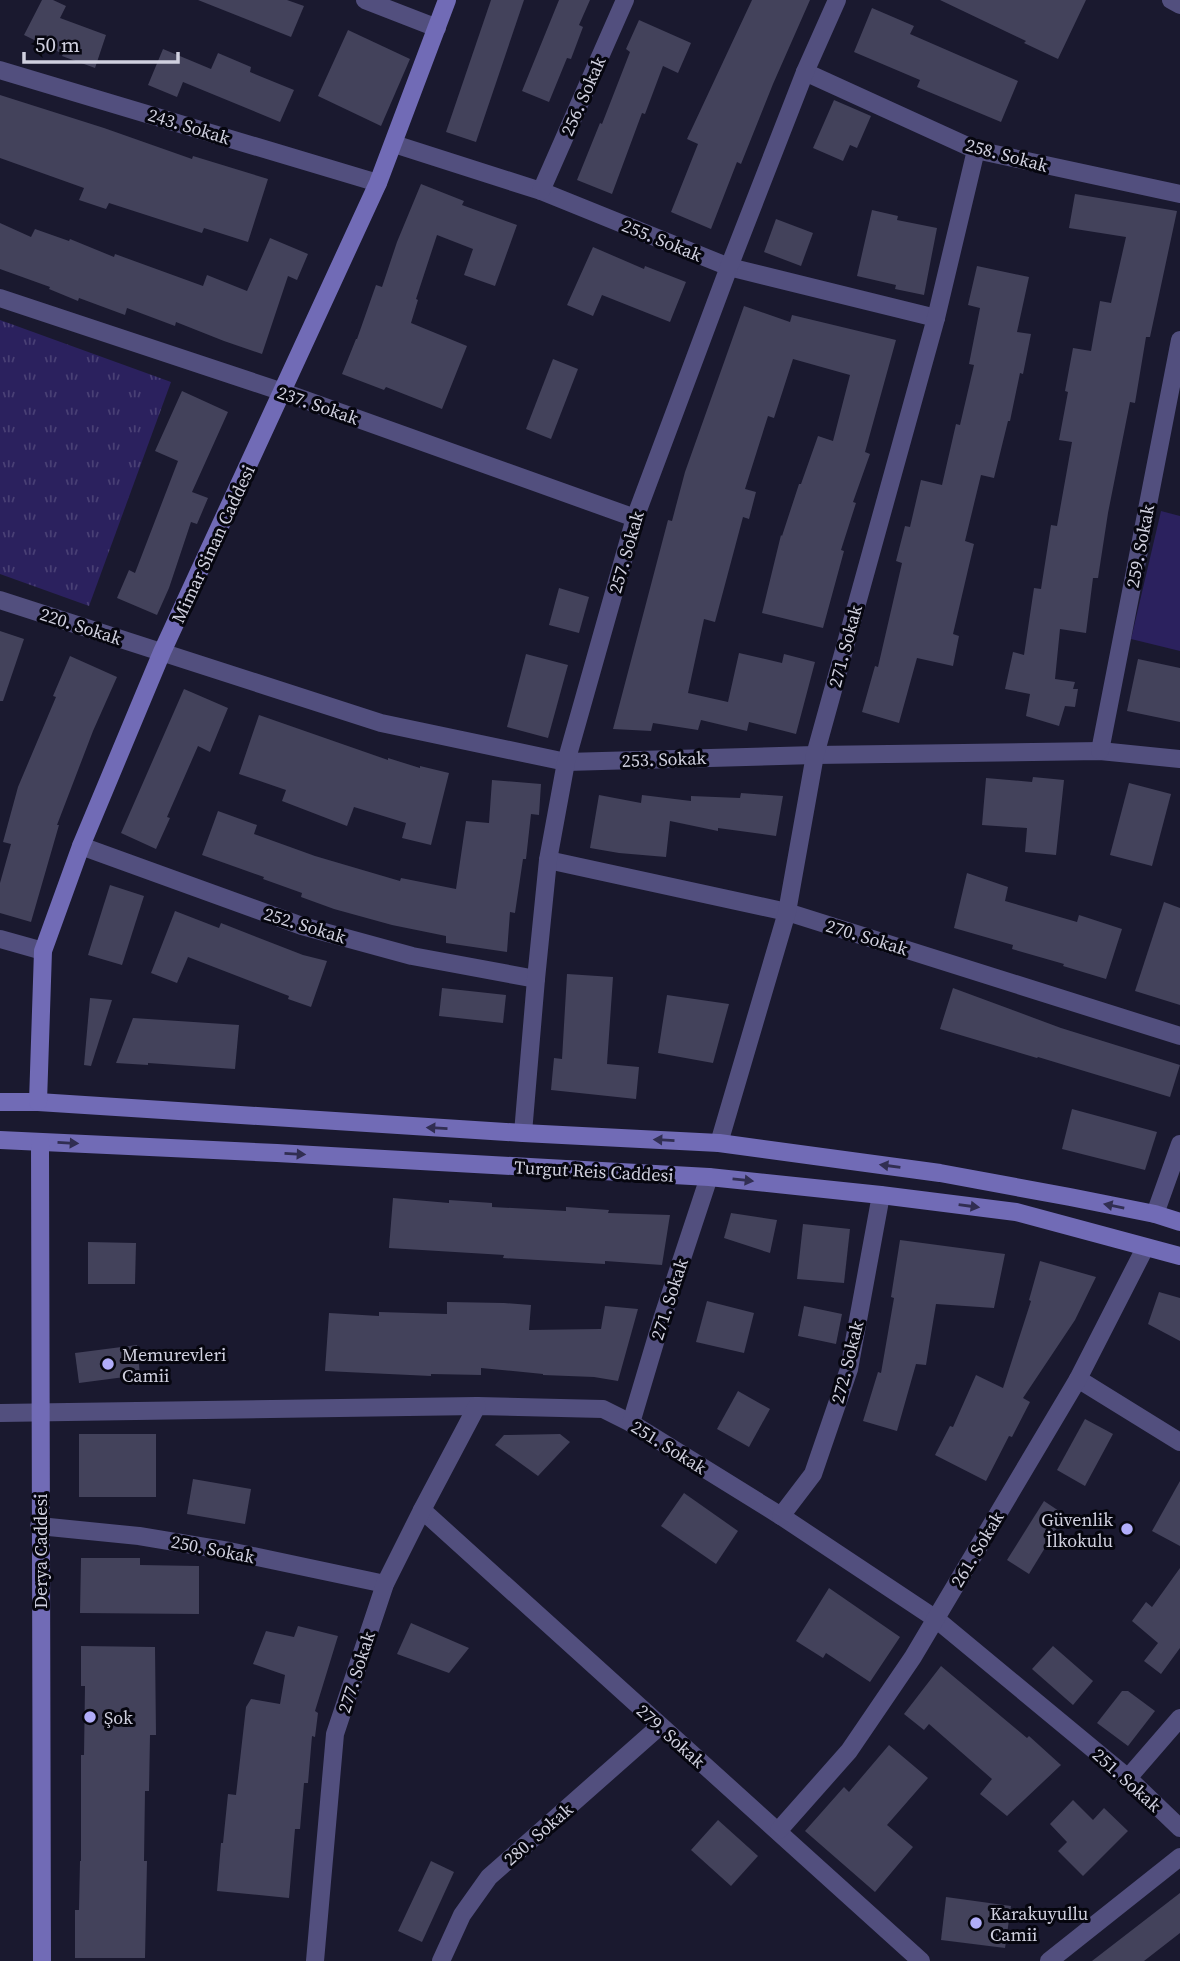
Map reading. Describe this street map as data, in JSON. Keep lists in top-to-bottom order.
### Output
{
  "streets": {
    "main road": ["Mimar Sinan Caddesi", "Turgut Reis Caddesi", "Derya Caddesi"],
    "street": [
      "256. Sokak",
      "243. Sokak",
      "258. Sokak",
      "255. Sokak",
      "237. Sokak",
      "259. Sokak",
      "257. Sokak",
      "220. Sokak",
      "271. Sokak",
      "253. Sokak",
      "252. Sokak",
      "270. Sokak",
      "272. Sokak",
      "251. Sokak",
      "250. Sokak",
      "261. Sokak",
      "277. Sokak",
      "279. Sokak",
      "280. Sokak"
    ]
  },
  "crossings": [
    ["256. Sokak", "255. Sokak"],
    ["243. Sokak", "Mimar Sinan Caddesi"],
    ["258. Sokak", "257. Sokak"],
    ["258. Sokak", "271. Sokak"],
    ["255. Sokak", "Mimar Sinan Caddesi"],
    ["255. Sokak", "257. Sokak"],
    ["255. Sokak", "271. Sokak"],
    ["237. Sokak", "Mimar Sinan Caddesi"],
    ["237. Sokak", "257. Sokak"],
    ["Mimar Sinan Caddesi", "220. Sokak"],
    ["Mimar Sinan Caddesi", "253. Sokak"],
    ["Mimar Sinan Caddesi", "252. Sokak"],
    ["Mimar Sinan Caddesi", "Turgut Reis Caddesi"],
    ["259. Sokak", "253. Sokak"],
    ["257. Sokak", "253. Sokak"],
    ["257. Sokak", "252. Sokak"],
    ["257. Sokak", "270. Sokak"],
    ["257. Sokak", "Turgut Reis Caddesi"],
    ["220. Sokak", "253. Sokak"],
    ["271. Sokak", "253. Sokak"],
    ["271. Sokak", "270. Sokak"],
    ["271. Sokak", "Turgut Reis Caddesi"],
    ["271. Sokak", "251. Sokak"],
    ["Turgut Reis Caddesi", "272. Sokak"],
    ["Turgut Reis Caddesi", "261. Sokak"],
    ["Turgut Reis Caddesi", "Derya Caddesi"],
    ["272. Sokak", "251. Sokak"],
    ["251. Sokak", "261. Sokak"],
    ["251. Sokak", "Derya Caddesi"],
    ["251. Sokak", "277. Sokak"],
    ["250. Sokak", "Derya Caddesi"],
    ["250. Sokak", "277. Sokak"],
    ["261. Sokak", "279. Sokak"],
    ["277. Sokak", "279. Sokak"],
    ["279. Sokak", "280. Sokak"]
  ],
  "places": [
    "Memurevleri Camii",
    "Güvenlik İlkokulu",
    "Şok",
    "Karakuyullu Camii"
  ],
  "scale_bar": "50 m"
}
